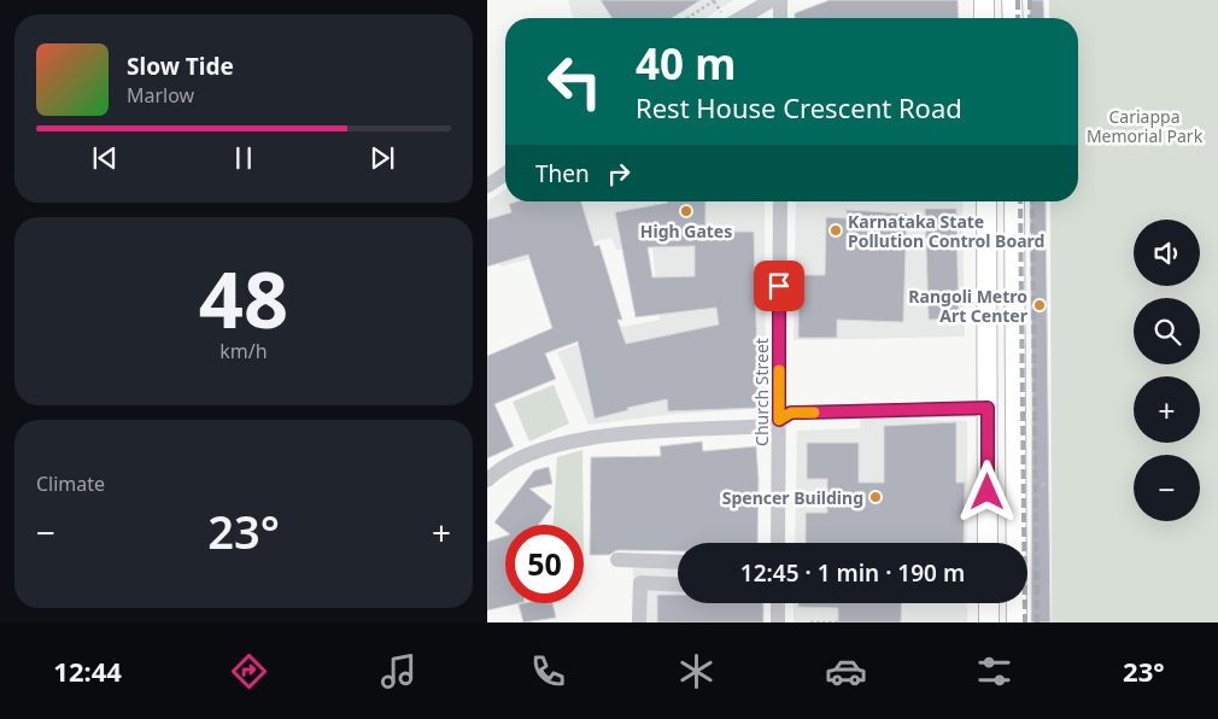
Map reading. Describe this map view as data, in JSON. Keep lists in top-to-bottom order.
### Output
{
  "streets": {
    "street": ["Church Street"]
  },
  "parks": ["Cariappa Memorial Park"],
  "places": [
    "High Gates",
    "Karnataka State Pollution Control Board",
    "Rangoli Metro Art Center",
    "Spencer Building"
  ],
  "page": {
    "turn": ["40 m", "Rest House Crescent Road"],
    "song": ["Slow Tide", "Marlow"],
    "then": "Then",
    "tile": [
      ["48", "km/h"],
      "Climate"
    ],
    "map_buttons": ["+", "−"],
    "heat": ["−", "23°", "+"],
    "limit": "50",
    "trip": "12:45 · 1 min · 190 m",
    "tabs": ["12:44", "23°"]
  }
}
